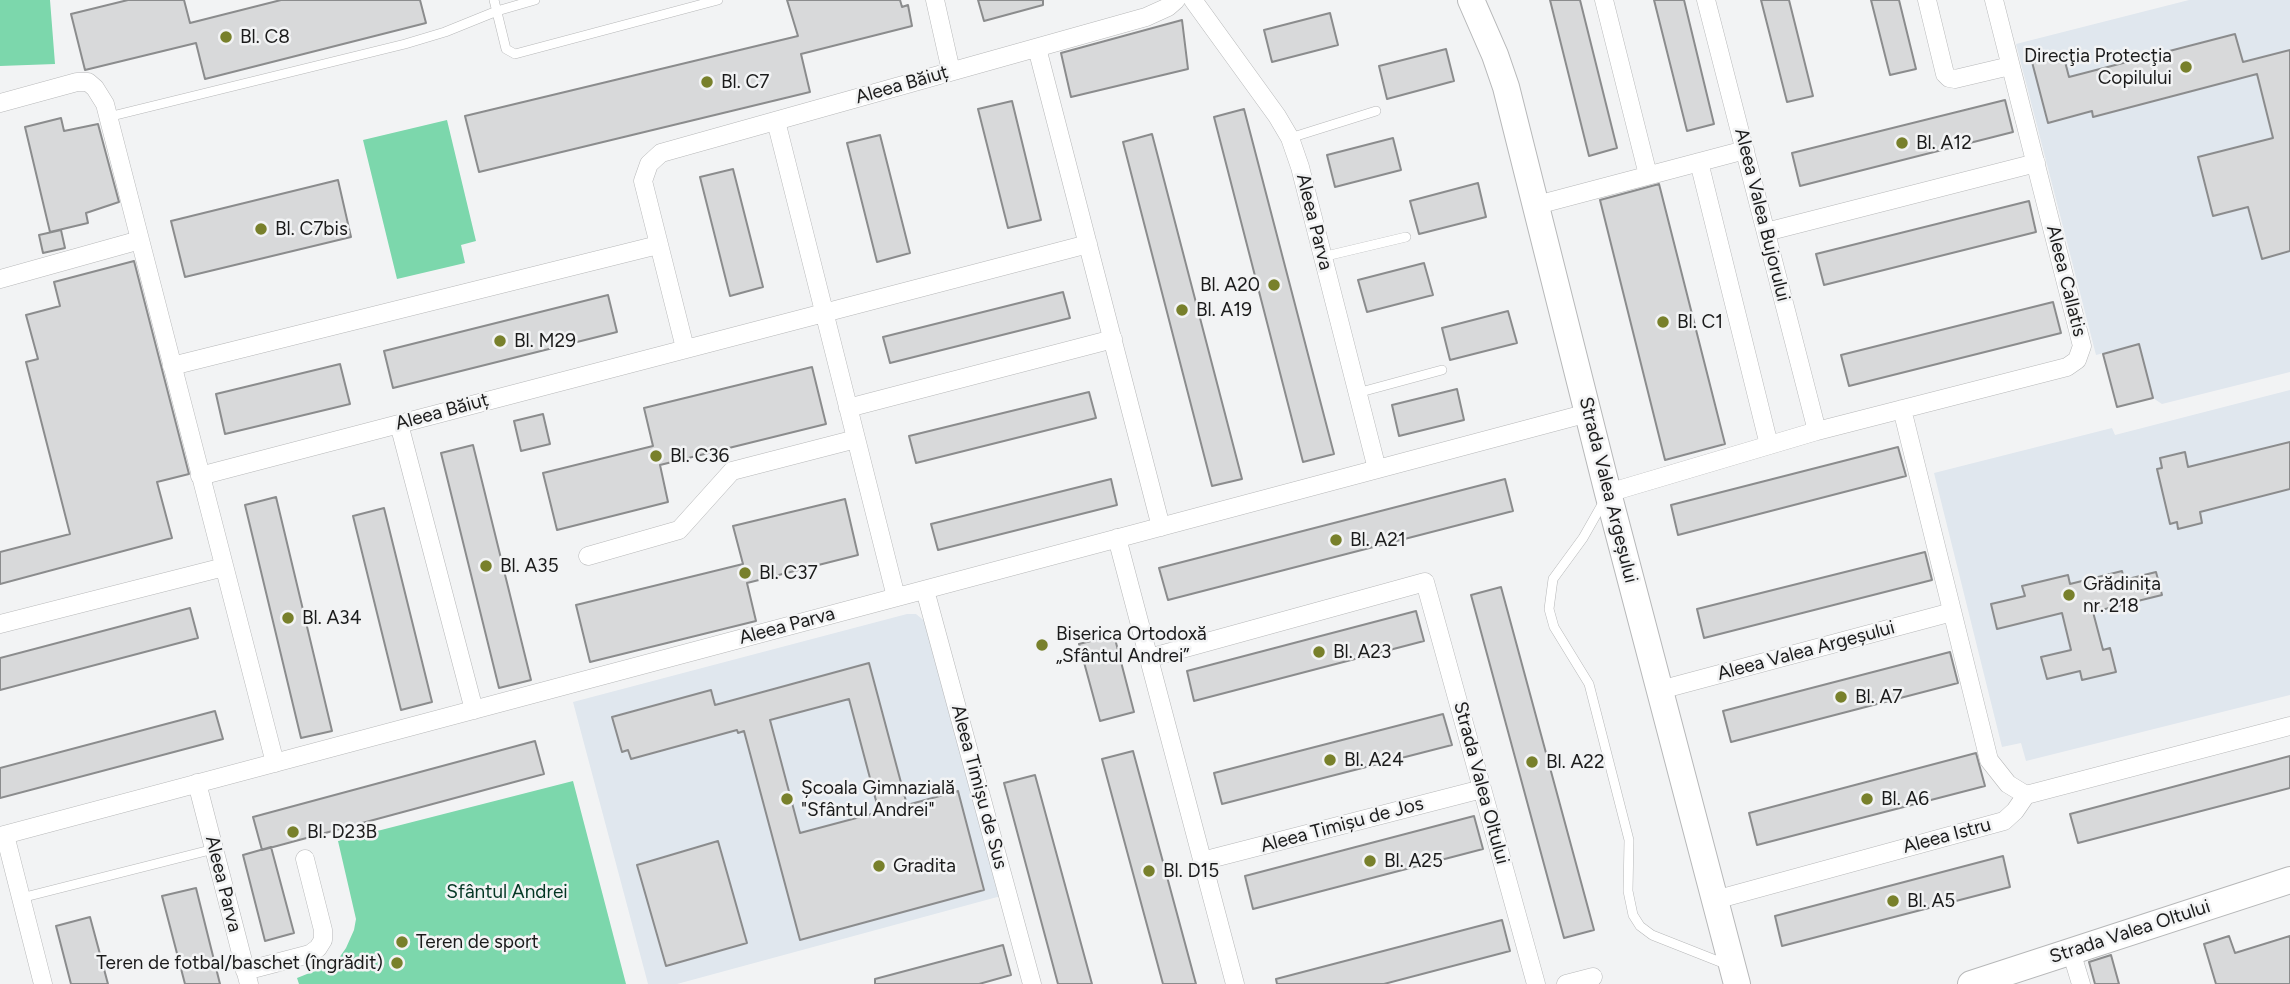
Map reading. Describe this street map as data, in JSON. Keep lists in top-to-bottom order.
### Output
{
  "streets": {
    "main road": ["Strada Valea Argeșului", "Strada Valea Oltului"],
    "street": [
      "Aleea Băiuț",
      "Aleea Valea Bujorului",
      "Aleea Parva",
      "Aleea Callatis",
      "Aleea Valea Argeșului",
      "Aleea Timișu de Sus",
      "Aleea Timișu de Jos",
      "Aleea Istru"
    ]
  },
  "crossings": [
    ["Aleea Valea Bujorului", "Aleea Callatis"],
    ["Aleea Parva", "Strada Valea Argeșului"],
    ["Aleea Parva", "Aleea Timișu de Sus"],
    ["Aleea Callatis", "Strada Valea Argeșului"],
    ["Strada Valea Argeșului", "Aleea Valea Argeșului"],
    ["Strada Valea Argeșului", "Aleea Istru"],
    ["Strada Valea Oltului", "Aleea Timișu de Jos"]
  ],
  "parks": ["Sfântul Andrei"],
  "places": [
    "Bl. C8",
    "Direcţia Protecţia Copilului",
    "Bl. C7",
    "Bl. A12",
    "Bl. C7bis",
    "Bl. A20",
    "Bl. A19",
    "Bl. C1",
    "Bl. M29",
    "Bl. C36",
    "Bl. A21",
    "Bl. A35",
    "Bl. C37",
    "Grădinița nr. 218",
    "Bl. A34",
    "Biserica Ortodoxă „Sfântul Andrei”",
    "Bl. A23",
    "Bl. A7",
    "Bl. A24",
    "Bl. A22",
    "Școala Gimnazială \"Sfântul Andrei\"",
    "Bl. A6",
    "Bl. D23B",
    "Bl. A25",
    "Gradita",
    "Bl. D15",
    "Bl. A5",
    "Teren de sport",
    "Teren de fotbal/baschet (îngrădit)"
  ]
}
